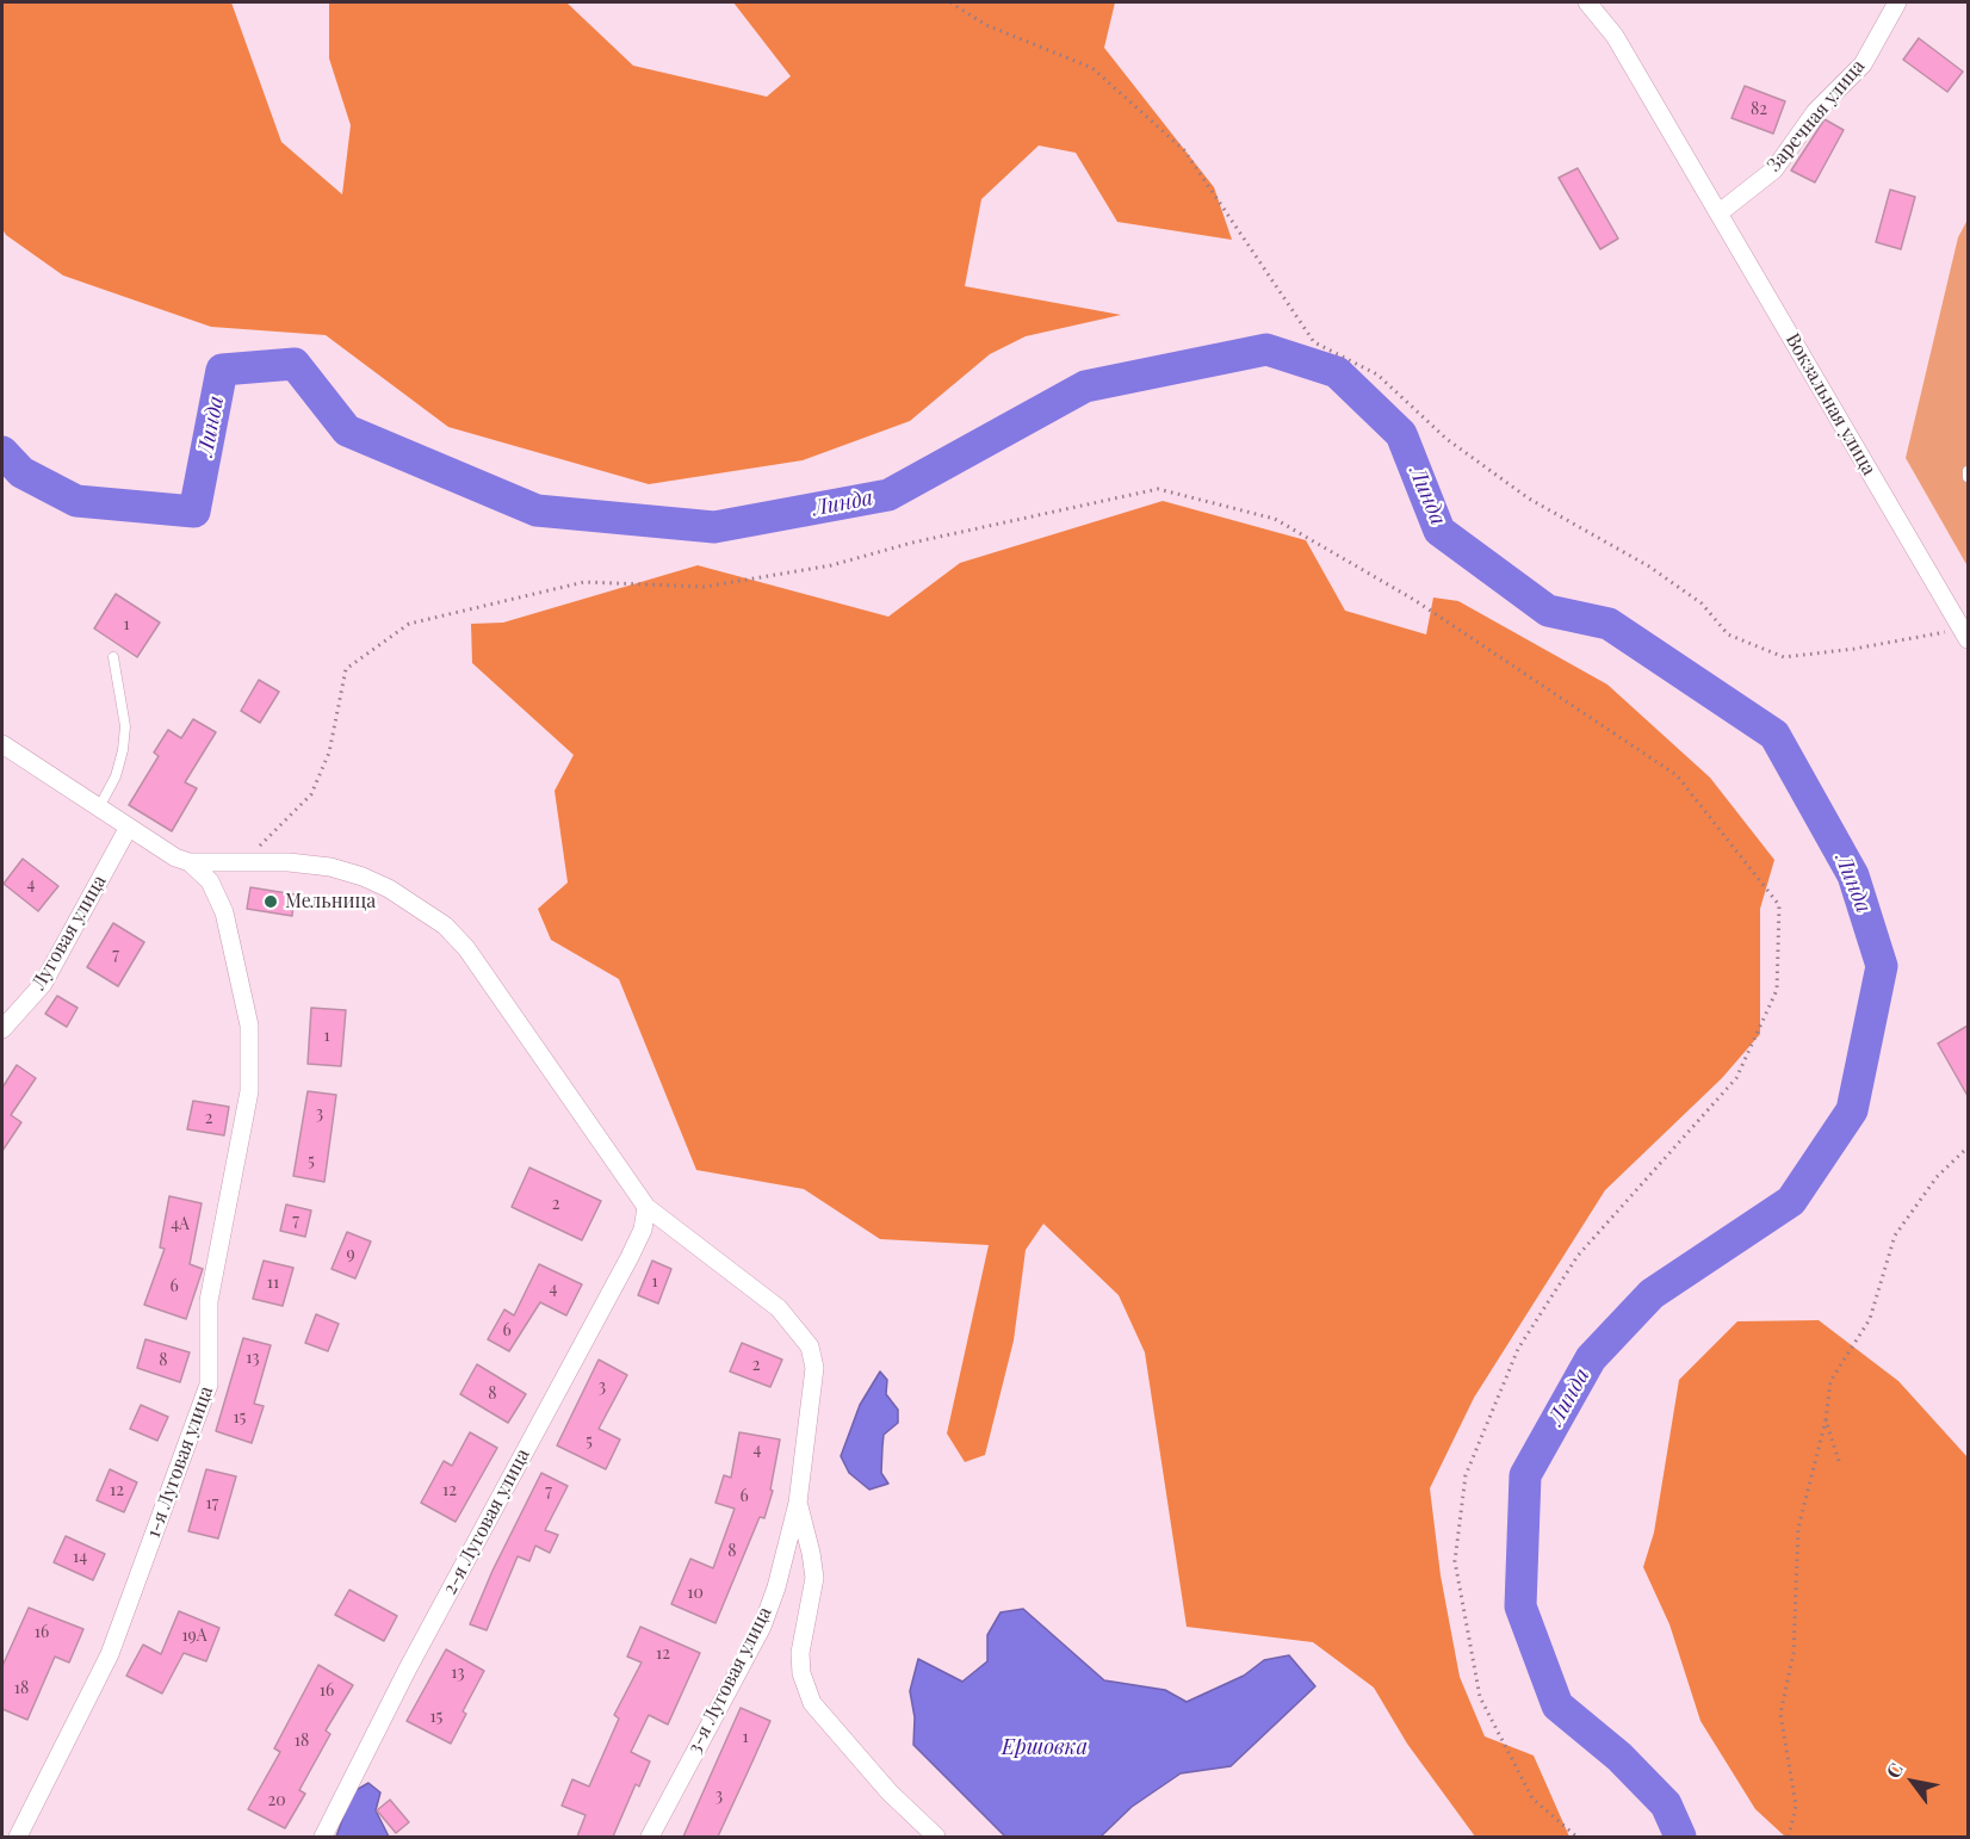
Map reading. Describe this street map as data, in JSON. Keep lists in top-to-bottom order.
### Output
{
  "streets": {
    "street": [
      "Заречная улица",
      "Вокзальная улица",
      "Луговая улица",
      "1-я Луговая улица",
      "2-я Луговая улица",
      "3-я Луговая улица"
    ]
  },
  "crossings": [
    ["Заречная улица", "Вокзальная улица"],
    ["2-я Луговая улица", "3-я Луговая улица"]
  ],
  "water": ["Линда", "Ершовка"],
  "places": ["Мельница"],
  "house_numbers": [
    "82",
    "1",
    "4",
    "7",
    "1",
    "3",
    "2",
    "5",
    "2",
    "7",
    "4А",
    "9",
    "1",
    "11",
    "6",
    "4",
    "6",
    "13",
    "8",
    "2",
    "3",
    "8",
    "15",
    "5",
    "4",
    "12",
    "12",
    "7",
    "6",
    "17",
    "8",
    "14",
    "10",
    "16",
    "19А",
    "12",
    "13",
    "18",
    "16",
    "15",
    "1",
    "18",
    "3",
    "20"
  ],
  "north": "top left"
}
